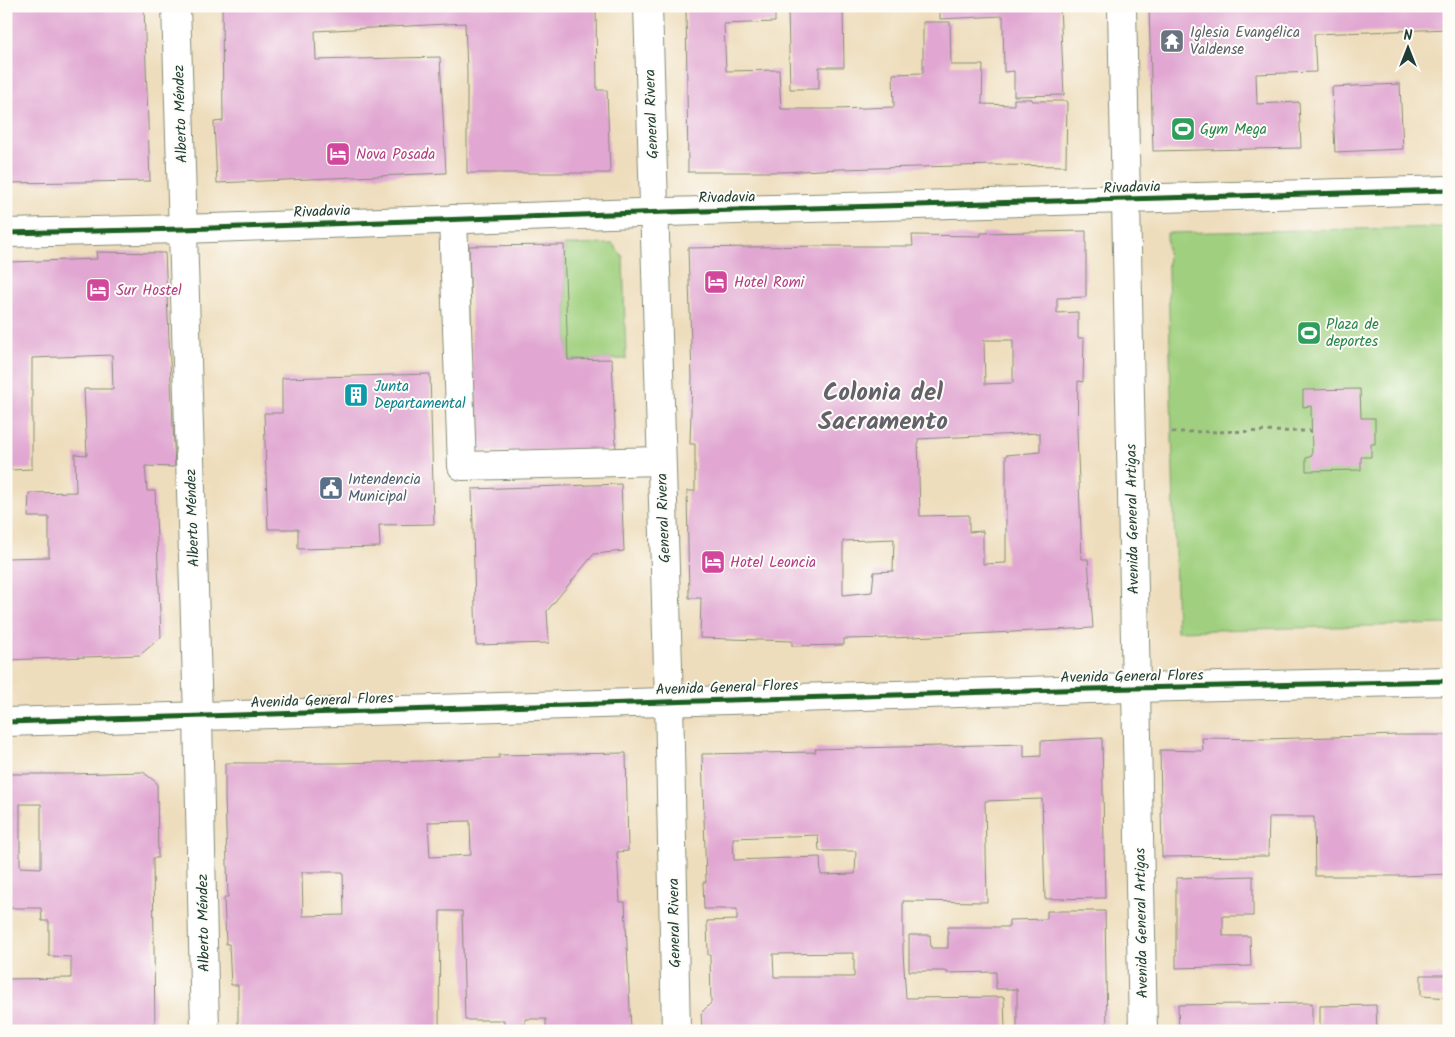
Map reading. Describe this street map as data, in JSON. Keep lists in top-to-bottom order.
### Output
{
  "streets": {
    "street": [
      "Alberto Méndez",
      "General Rivera",
      "Rivadavia",
      "Avenida General Artigas",
      "Avenida General Flores"
    ]
  },
  "crossings": [
    ["Alberto Méndez", "Rivadavia"],
    ["Alberto Méndez", "Avenida General Flores"],
    ["General Rivera", "Rivadavia"],
    ["General Rivera", "Avenida General Flores"],
    ["Rivadavia", "Avenida General Artigas"],
    ["Avenida General Artigas", "Avenida General Flores"]
  ],
  "districts": ["Colonia del Sacramento"],
  "places": {
    "temple": ["Iglesia Evangélica Valdense"],
    "sports": ["Gym Mega", "Plaza de deportes"],
    "hotel": [
      "Nova Posada",
      "Hotel Romi",
      "Sur Hostel",
      "Hotel Leoncia"
    ],
    "building": ["Junta Departamental"],
    "public building": ["Intendencia Municipal"]
  },
  "north": "top"
}
